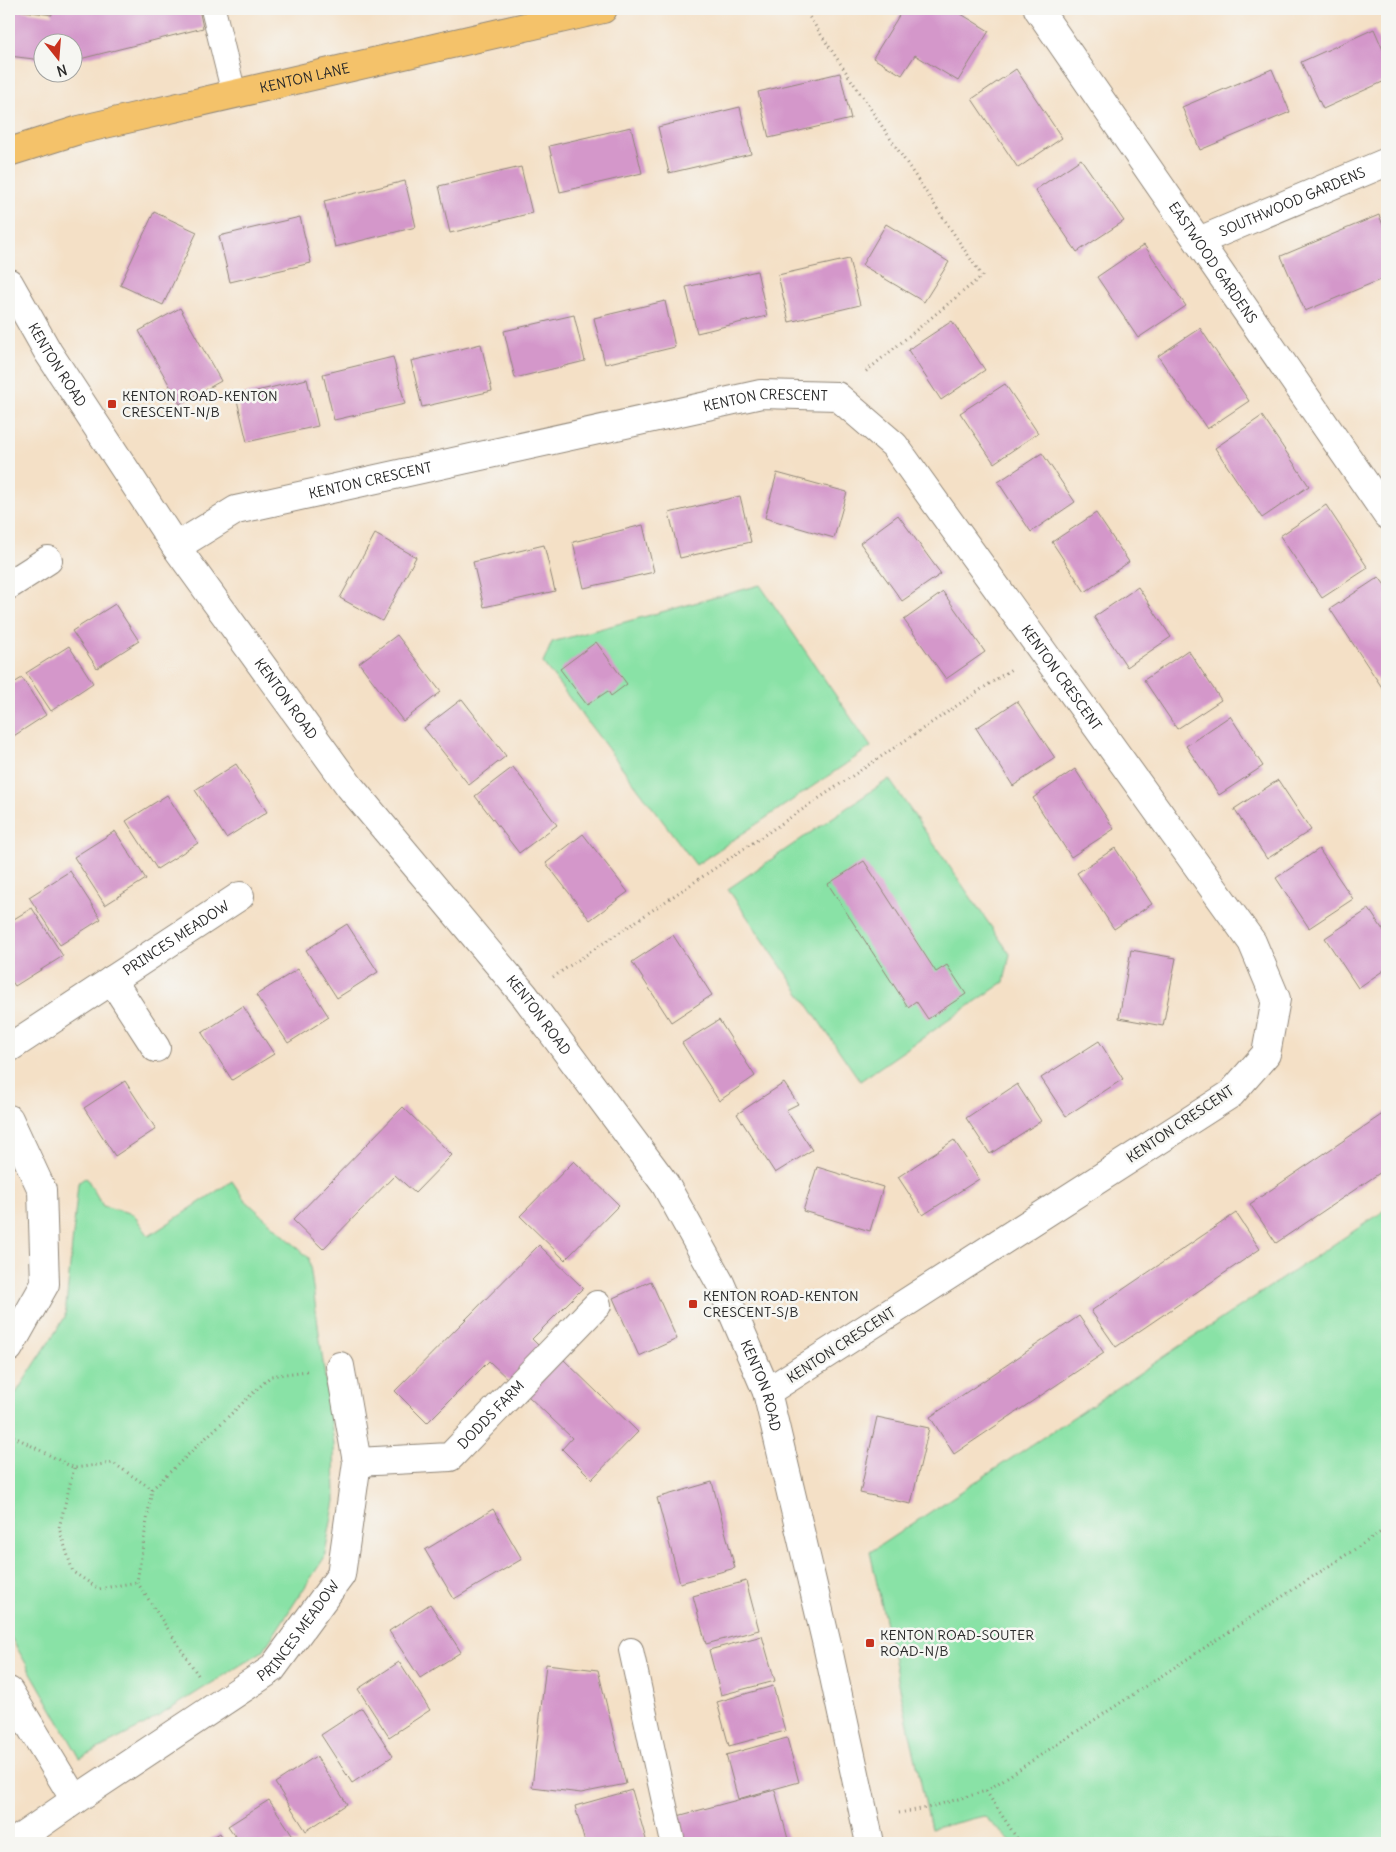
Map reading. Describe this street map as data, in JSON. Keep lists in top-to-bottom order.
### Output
{
  "streets": {
    "main road": ["KENTON LANE"],
    "street": [
      "SOUTHWOOD GARDENS",
      "EASTWOOD GARDENS",
      "KENTON ROAD",
      "KENTON CRESCENT",
      "PRINCES MEADOW",
      "DODDS FARM"
    ]
  },
  "crossings": [
    ["SOUTHWOOD GARDENS", "EASTWOOD GARDENS"],
    ["KENTON ROAD", "KENTON CRESCENT"],
    ["PRINCES MEADOW", "DODDS FARM"]
  ],
  "places": {
    "transit": ["KENTON ROAD-KENTON CRESCENT-N/B", "KENTON ROAD-KENTON CRESCENT-S/B", "KENTON ROAD-SOUTER ROAD-N/B"]
  },
  "north": "bottom"
}
